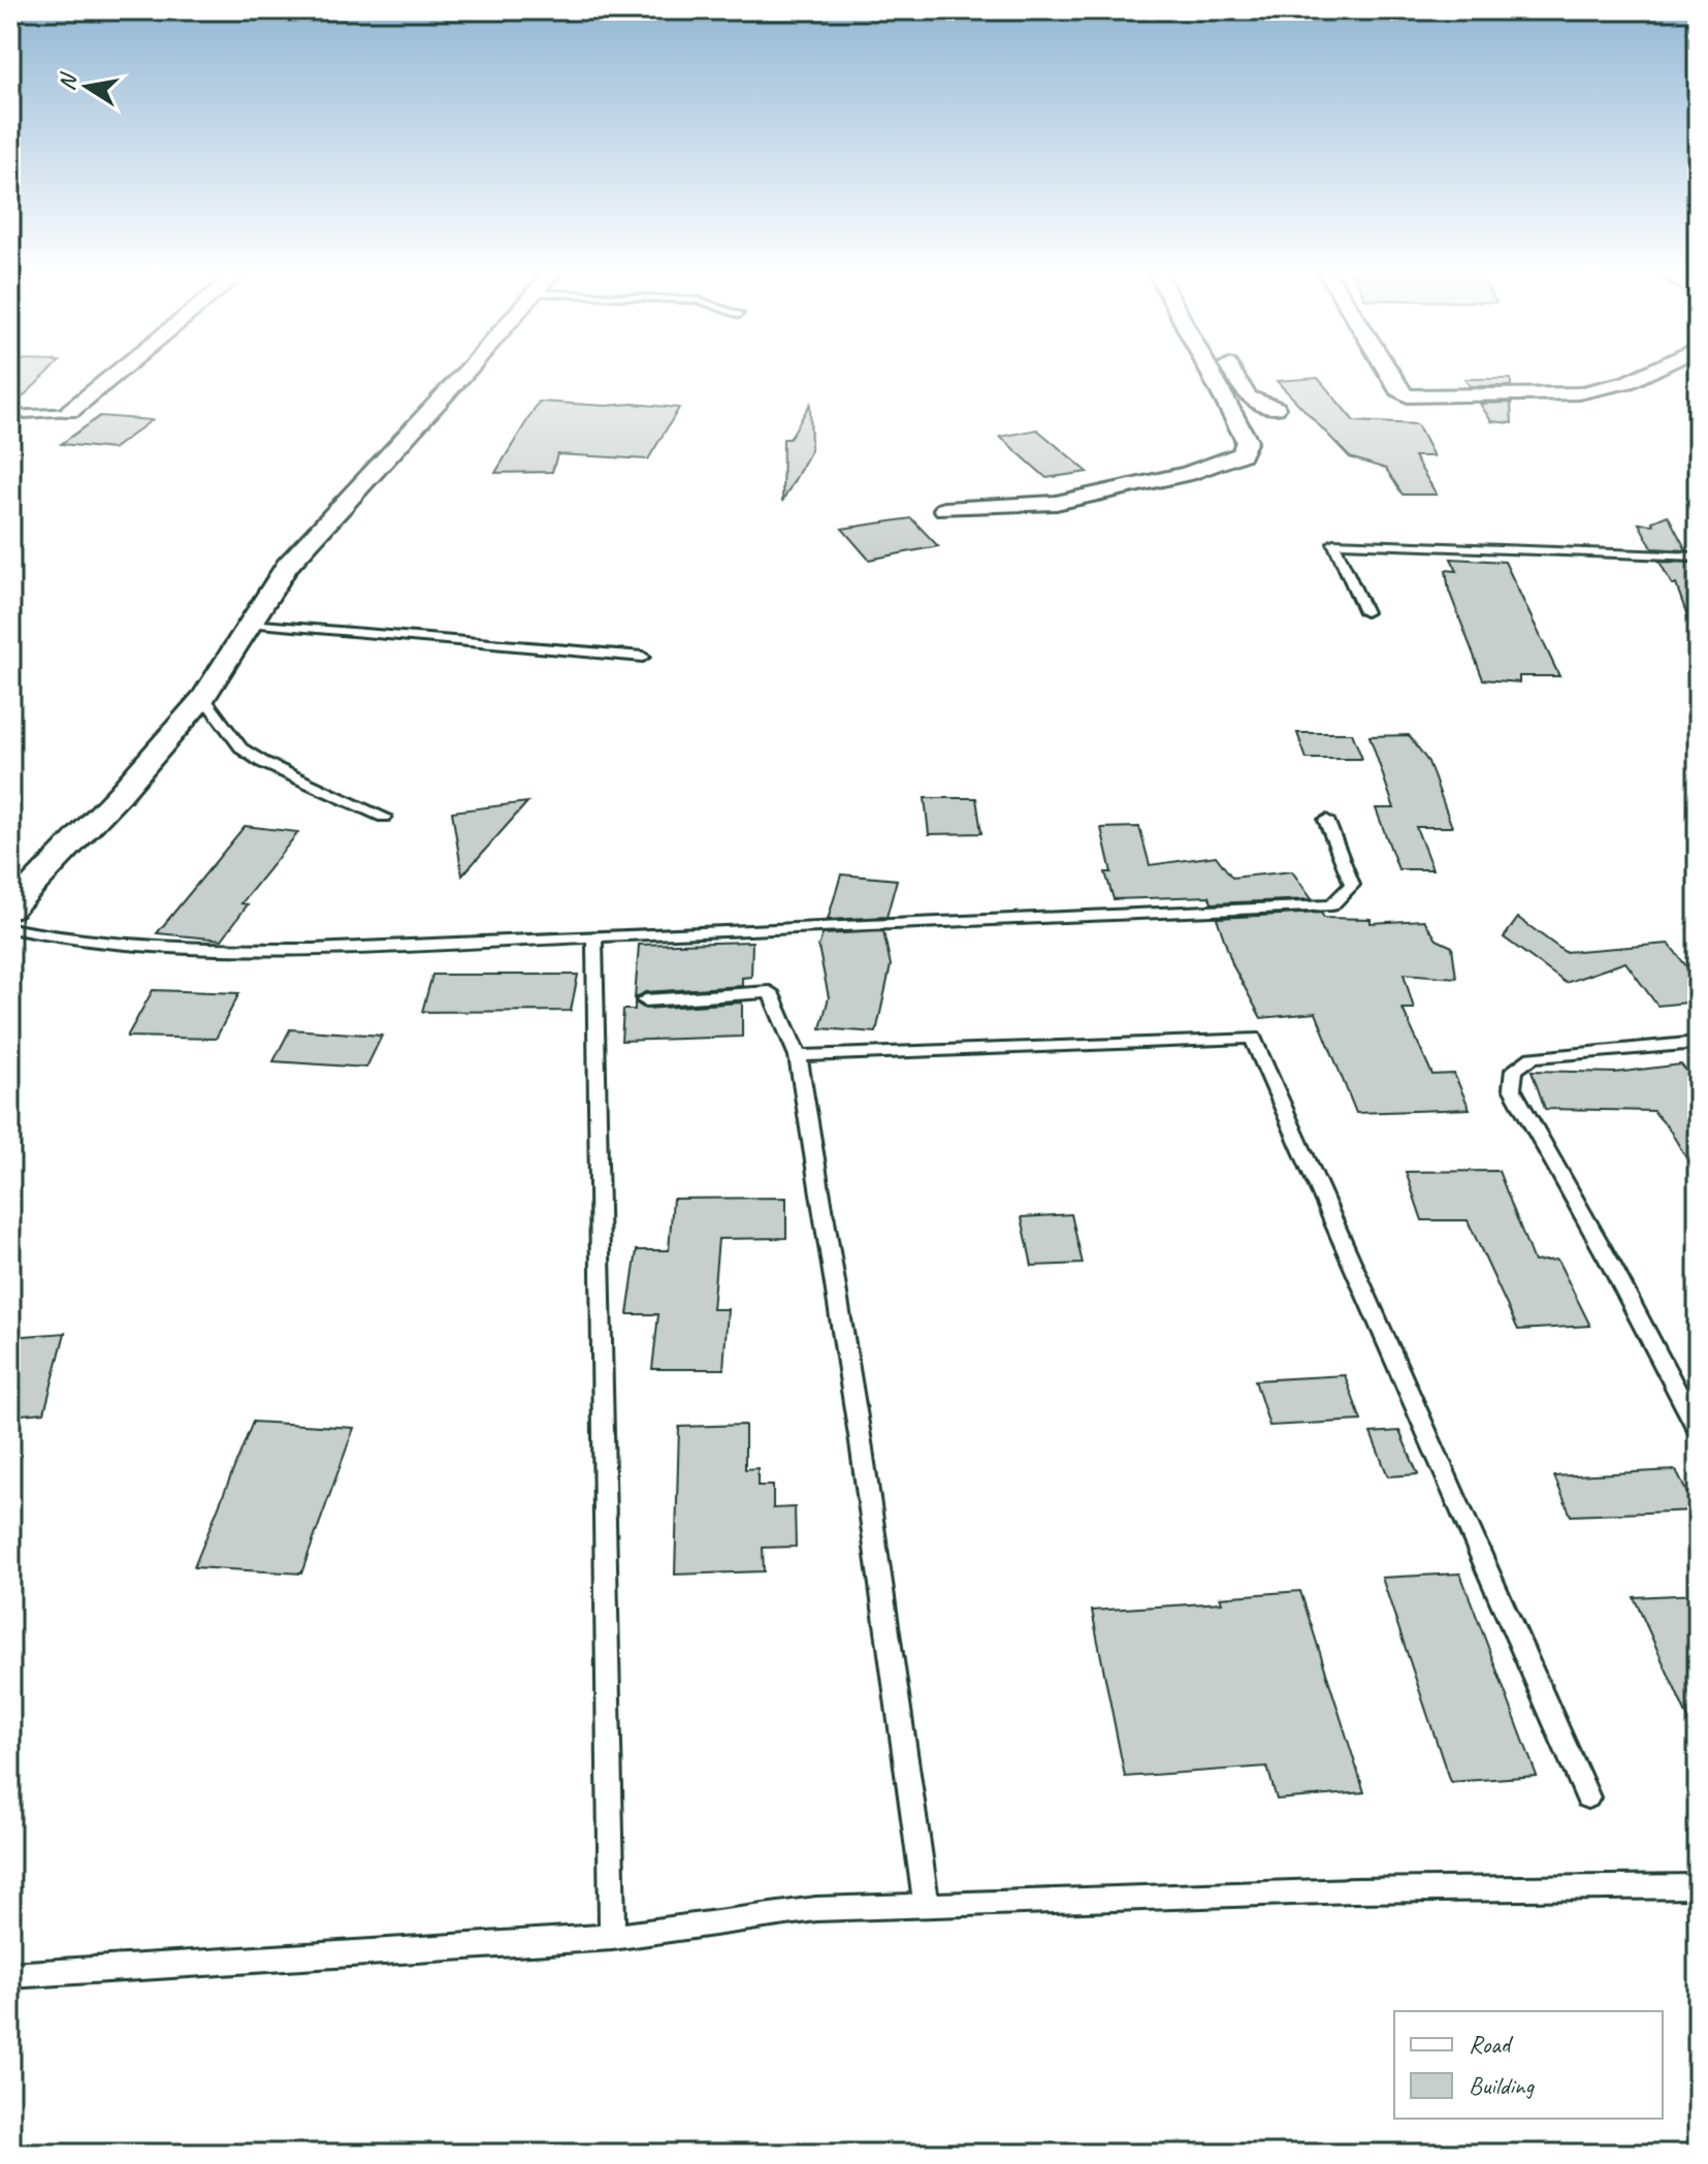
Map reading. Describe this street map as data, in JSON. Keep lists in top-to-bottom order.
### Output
{
  "legend": ["Road", "Building"],
  "north": "left"
}
